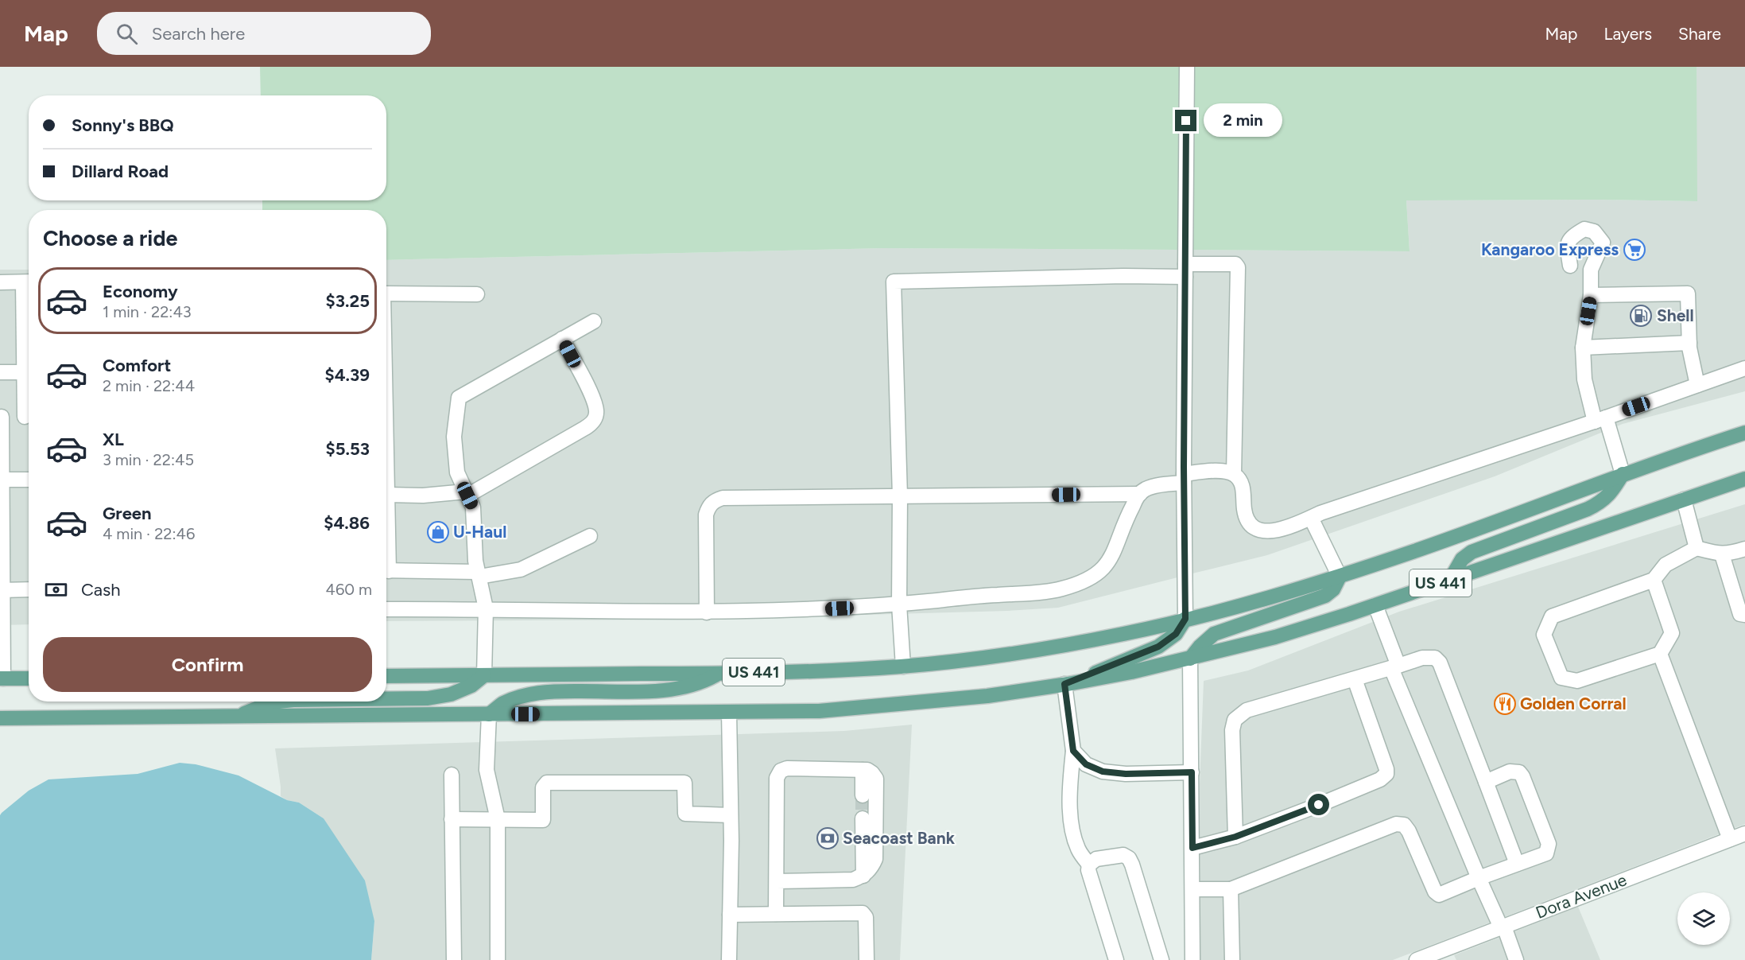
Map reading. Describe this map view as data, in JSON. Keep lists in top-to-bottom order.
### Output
{
  "streets": {
    "main road": ["US 441"],
    "street": ["Dora Avenue"]
  },
  "places": {
    "supermarket": ["Kangaroo Express"],
    "fuel station": ["Shell"],
    "shop": ["U-Haul"],
    "restaurant": ["Golden Corral"],
    "bank": ["Seacoast Bank"]
  },
  "page": {
    "header": "Map",
    "search": "Search here",
    "nav": ["Map", "Layers", "Share"],
    "banner": ["Sonny's BBQ", "Dillard Road"],
    "bubble": "2 min",
    "heading": "Choose a ride",
    "list": [
      {
        "name": "Economy",
        "note": "1 min · 22:43",
        "value": "$3.25"
      },
      {
        "name": "Comfort",
        "note": "2 min · 22:44",
        "value": "$4.39"
      },
      {
        "name": "XL",
        "note": "3 min · 22:45",
        "value": "$5.53"
      },
      {
        "name": "Green",
        "note": "4 min · 22:46",
        "value": "$4.86"
      }
    ],
    "pay": ["Cash", "460 m"],
    "buttons": "Confirm"
  }
}
